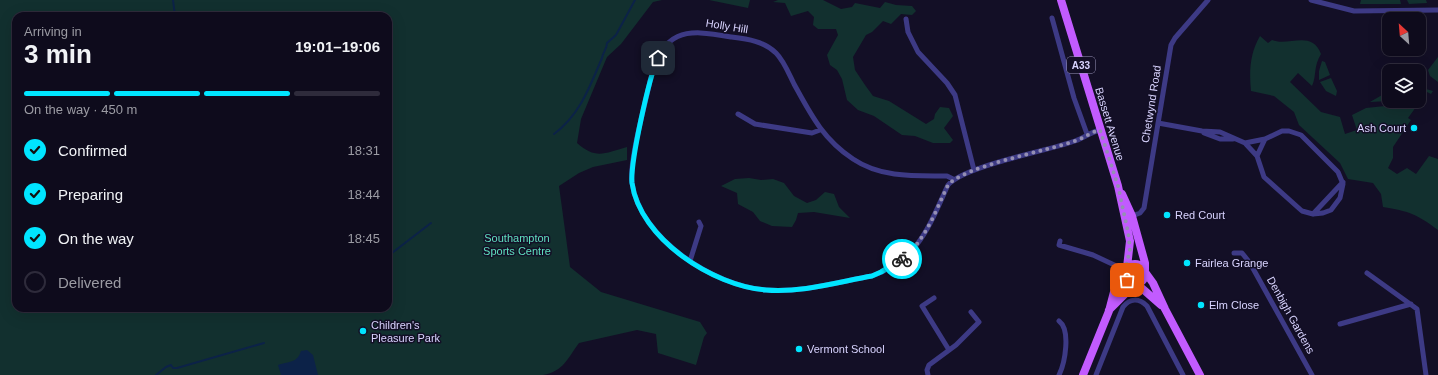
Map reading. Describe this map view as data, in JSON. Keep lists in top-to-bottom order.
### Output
{
  "streets": {
    "main road": ["A33", "Bassett Avenue"],
    "street": ["Holly Hill", "Chetwynd Road", "Denbigh Gardens"]
  },
  "crossings": [
    ["Holly Hill", "Bassett Avenue"],
    ["Chetwynd Road", "Bassett Avenue"]
  ],
  "parks": ["Southampton Sports Centre"],
  "places": [
    "Ash Court",
    "Red Court",
    "Fairlea Grange",
    "Elm Close",
    "Children's Pleasure Park",
    "Vermont School"
  ],
  "north": "top left",
  "page": {
    "heading": ["3 min", "Arriving in", "19:01–19:06"],
    "bar": "On the way · 450 m",
    "list": [
      ["Confirmed", "18:31"],
      ["Preparing", "18:44"],
      ["On the way", "18:45"],
      "Delivered"
    ]
  }
}
